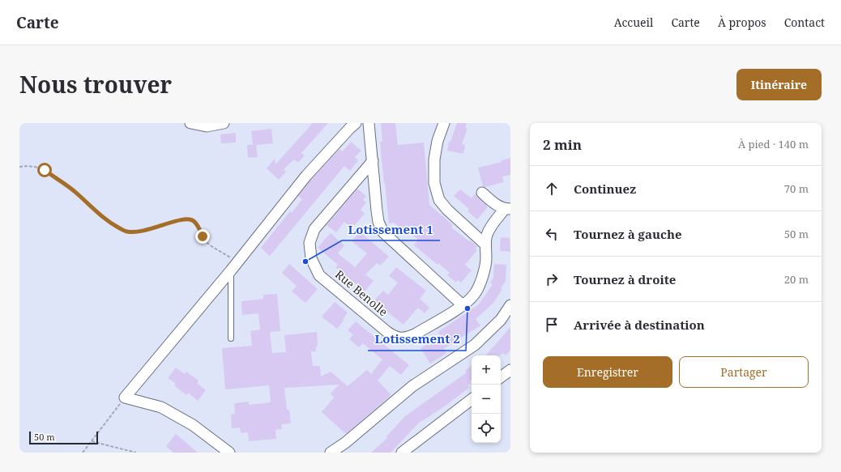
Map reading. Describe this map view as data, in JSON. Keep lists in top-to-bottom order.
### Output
{
  "streets": {
    "street": ["Rue Benolle"]
  },
  "places": ["Lotissement 1", "Lotissement 2"],
  "scale_bar": "50 m",
  "page": {
    "header": "Carte",
    "nav": [
      "Accueil",
      "Carte",
      "À propos",
      "Contact"
    ],
    "title": "Nous trouver",
    "buttons": [
      "Itinéraire",
      ["Enregistrer", "Partager"]
    ],
    "heading": ["2 min", "À pied · 140 m"],
    "list": [
      ["Continuez", "70 m"],
      ["Tournez à gauche", "50 m"],
      ["Tournez à droite", "20 m"],
      "Arrivée à destination"
    ],
    "map_buttons": ["+", "−"],
    "scale": "50 m"
  }
}
